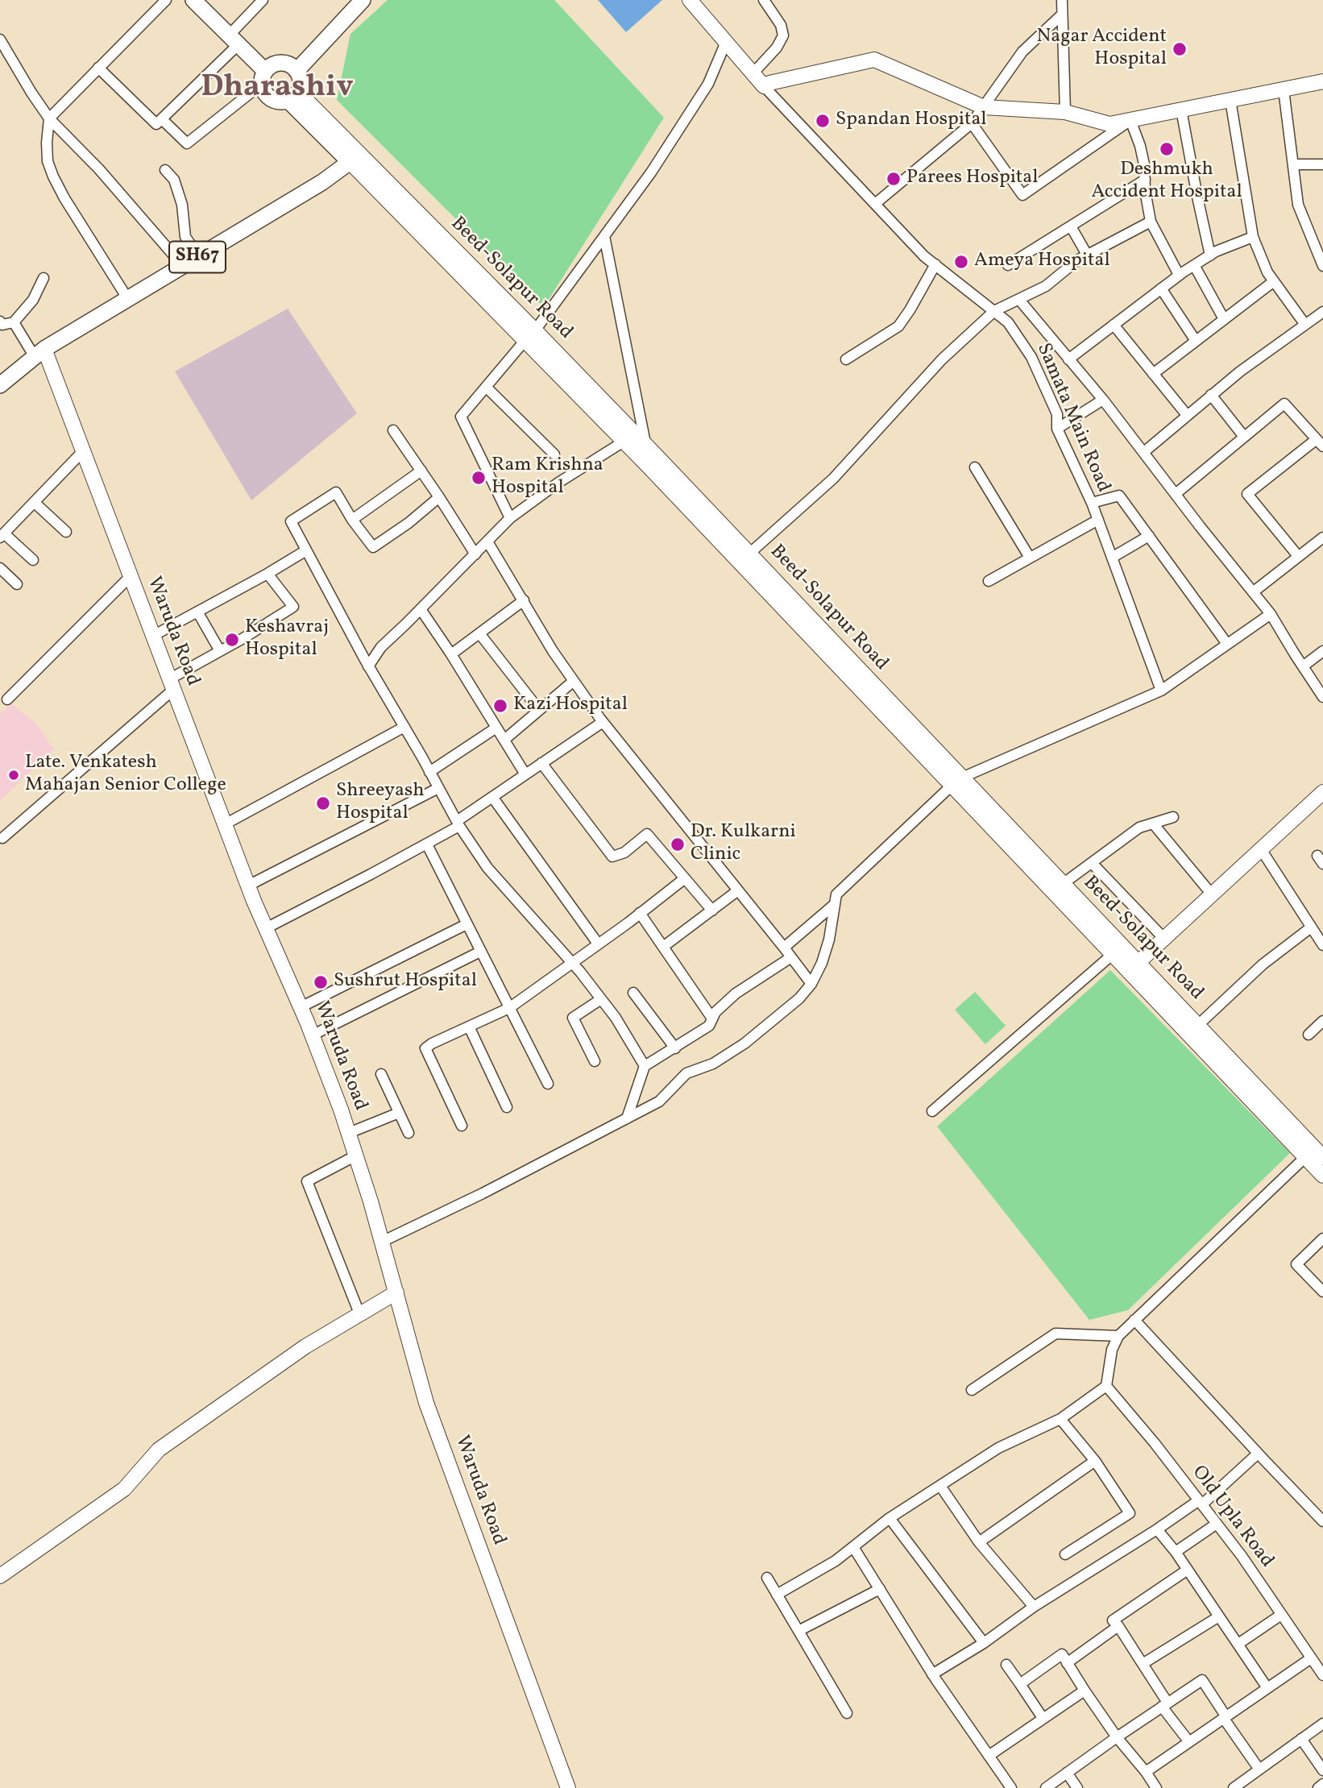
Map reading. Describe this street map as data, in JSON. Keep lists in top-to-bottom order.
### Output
{
  "streets": {
    "main road": ["SH67"],
    "street": [
      "Beed-Solapur Road",
      "Samata Main Road",
      "Waruda Road",
      "Old Upla Road"
    ]
  },
  "crossings": [
    ["SH67", "Beed-Solapur Road"],
    ["SH67", "Waruda Road"]
  ],
  "districts": ["Dharashiv"],
  "places": [
    "Nagar Accident Hospital",
    "Spandan Hospital",
    "Deshmukh Accident Hospital",
    "Parees Hospital",
    "Ameya Hospital",
    "Ram Krishna Hospital",
    "Keshavraj Hospital",
    "Kazi Hospital",
    "Late. Venkatesh Mahajan Senior College",
    "Shreeyash Hospital",
    "Dr. Kulkarni Clinic",
    "Sushrut Hospital"
  ]
}
